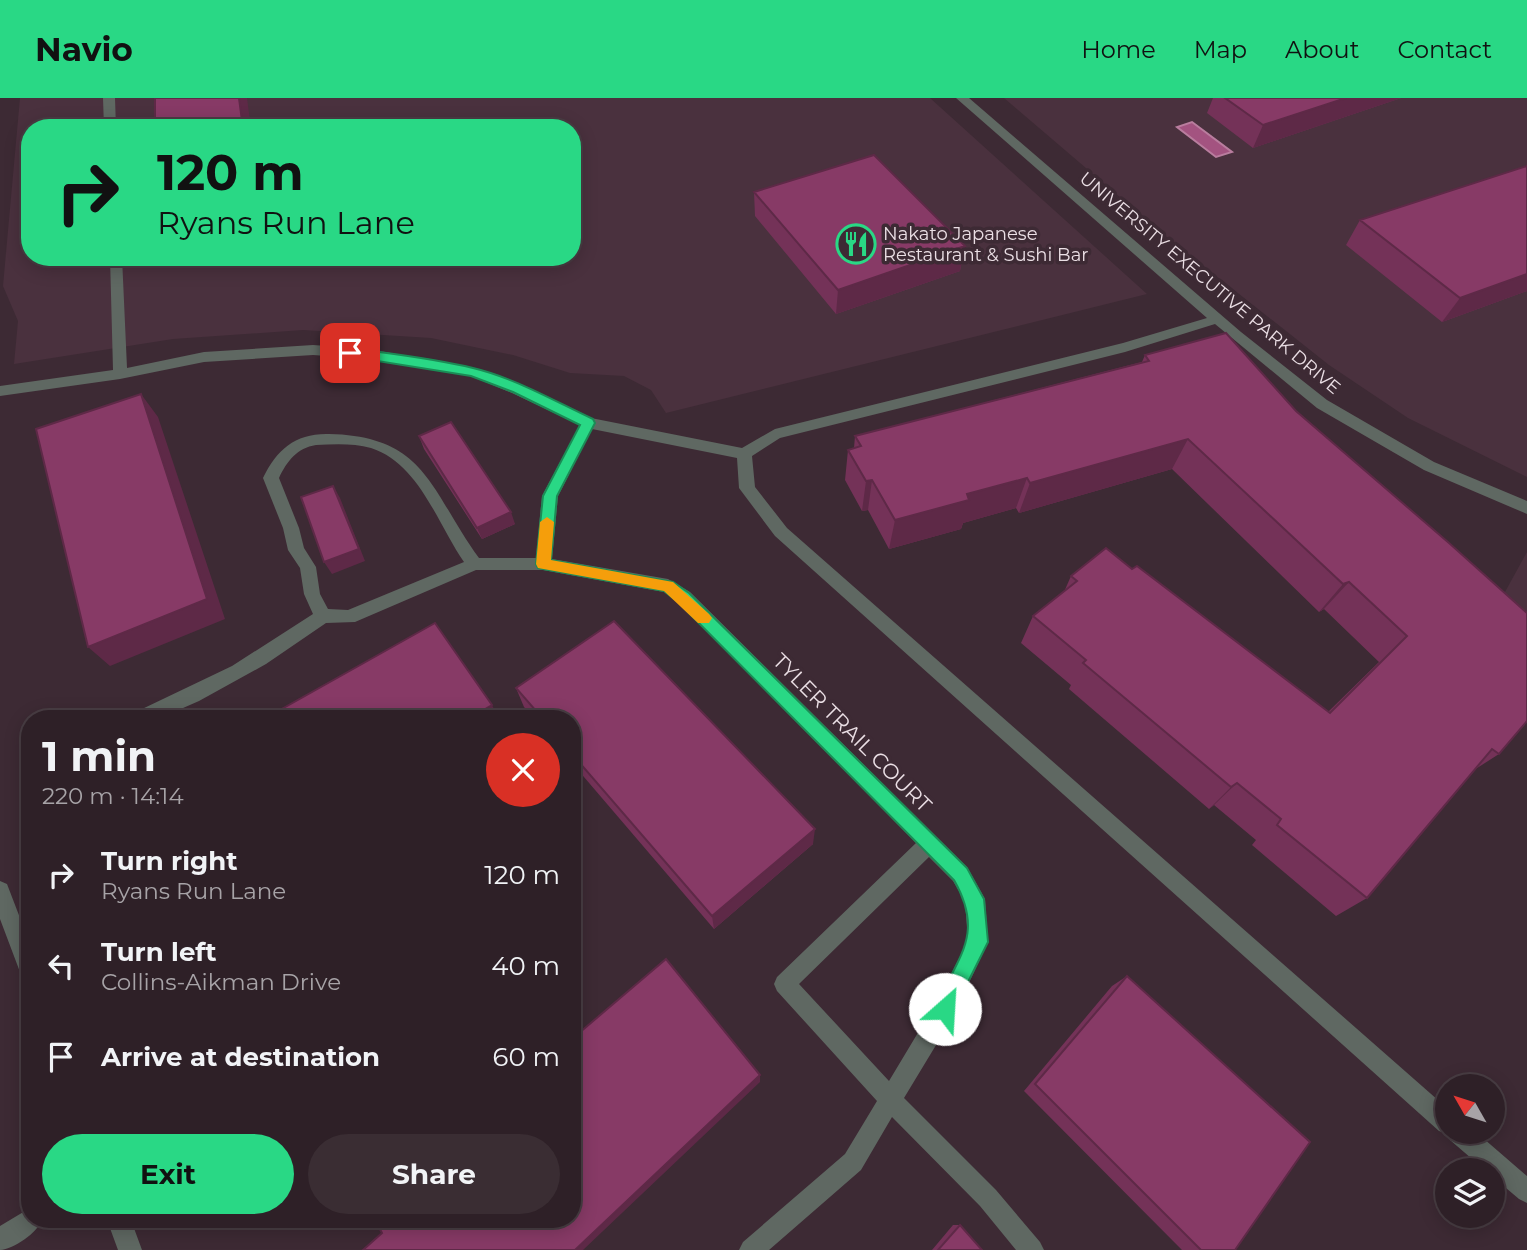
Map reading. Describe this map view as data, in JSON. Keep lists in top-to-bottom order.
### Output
{
  "streets": {
    "street": ["UNIVERSITY EXECUTIVE PARK DRIVE", "TYLER TRAIL COURT"]
  },
  "places": {
    "restaurant": ["Nakato Japanese Restaurant & Sushi Bar"]
  },
  "north": "top left",
  "page": {
    "header": "Navio",
    "nav": [
      "Home",
      "Map",
      "About",
      "Contact"
    ],
    "turn": ["120 m", "Ryans Run Lane"],
    "heading": ["1 min", "220 m · 14:14"],
    "list": [
      {
        "name": "Turn right",
        "note": "Ryans Run Lane",
        "value": "120 m"
      },
      {
        "name": "Turn left",
        "note": "Collins-Aikman Drive",
        "value": "40 m"
      },
      {
        "name": "Arrive at destination",
        "value": "60 m"
      }
    ],
    "buttons": ["Exit", "Share"]
  }
}
